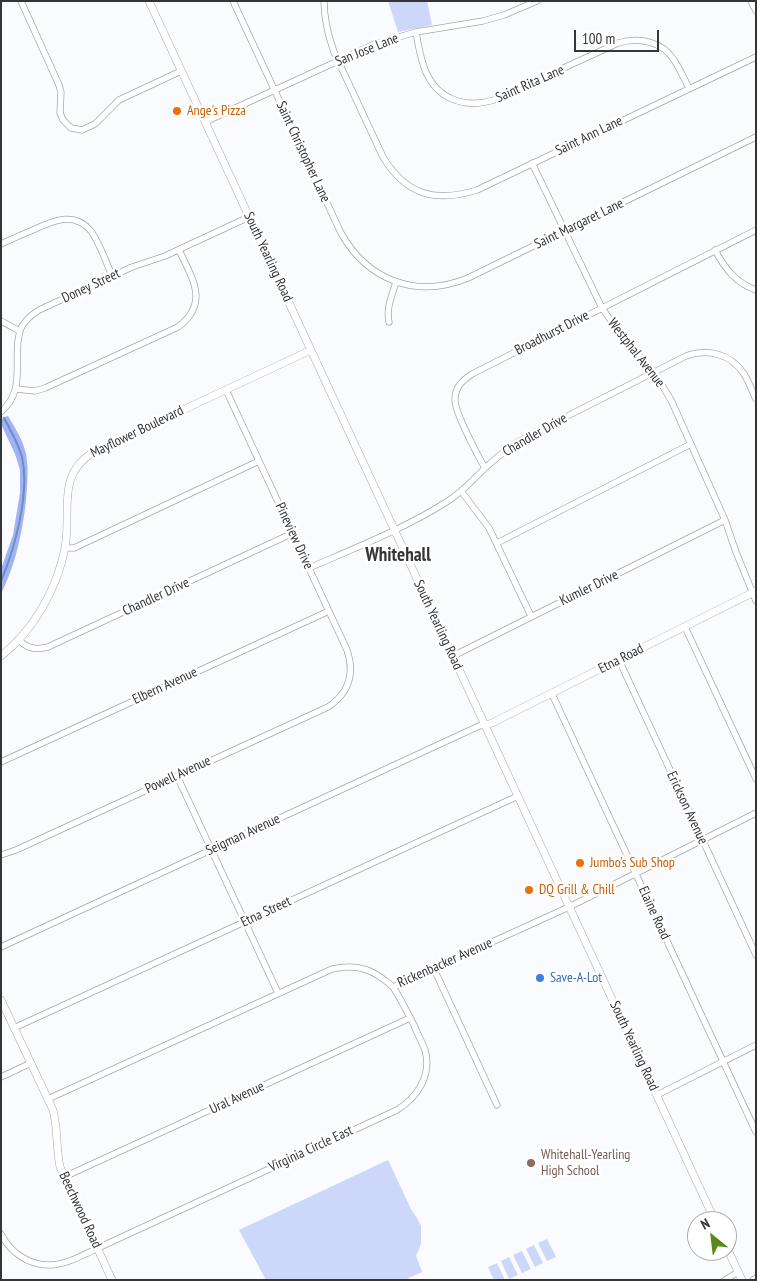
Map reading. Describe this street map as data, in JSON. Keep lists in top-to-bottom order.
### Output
{
  "streets": {
    "street": [
      "San Jose Lane",
      "Saint Rita Lane",
      "Saint Ann Lane",
      "Saint Christopher Lane",
      "Saint Margaret Lane",
      "South Yearling Road",
      "Doney Street",
      "Broadhurst Drive",
      "Westphal Avenue",
      "Mayflower Boulevard",
      "Chandler Drive",
      "Pineview Drive",
      "Kumler Drive",
      "Etna Road",
      "Elbern Avenue",
      "Powell Avenue",
      "Erickson Avenue",
      "Seigman Avenue",
      "Etna Street",
      "Elaine Road",
      "Rickenbacker Avenue",
      "Ural Avenue",
      "Virginia Circle East",
      "Beechwood Road"
    ]
  },
  "crossings": [
    ["San Jose Lane", "Saint Rita Lane"],
    ["San Jose Lane", "Saint Ann Lane"],
    ["San Jose Lane", "Saint Christopher Lane"],
    ["San Jose Lane", "South Yearling Road"],
    ["Saint Rita Lane", "Saint Ann Lane"],
    ["Saint Ann Lane", "Westphal Avenue"],
    ["Saint Christopher Lane", "Saint Margaret Lane"],
    ["Saint Margaret Lane", "Westphal Avenue"],
    ["South Yearling Road", "Doney Street"],
    ["South Yearling Road", "Mayflower Boulevard"],
    ["South Yearling Road", "Chandler Drive"],
    ["South Yearling Road", "Kumler Drive"],
    ["South Yearling Road", "Etna Road"],
    ["South Yearling Road", "Seigman Avenue"],
    ["South Yearling Road", "Etna Street"],
    ["South Yearling Road", "Rickenbacker Avenue"],
    ["Broadhurst Drive", "Westphal Avenue"],
    ["Broadhurst Drive", "Chandler Drive"],
    ["Westphal Avenue", "Chandler Drive"],
    ["Westphal Avenue", "Kumler Drive"],
    ["Westphal Avenue", "Etna Road"],
    ["Mayflower Boulevard", "Chandler Drive"],
    ["Mayflower Boulevard", "Pineview Drive"],
    ["Chandler Drive", "Pineview Drive"],
    ["Pineview Drive", "Elbern Avenue"],
    ["Pineview Drive", "Powell Avenue"],
    ["Etna Road", "Erickson Avenue"],
    ["Etna Road", "Seigman Avenue"],
    ["Etna Road", "Elaine Road"],
    ["Erickson Avenue", "Rickenbacker Avenue"],
    ["Etna Street", "Beechwood Road"],
    ["Elaine Road", "Rickenbacker Avenue"],
    ["Rickenbacker Avenue", "Virginia Circle East"],
    ["Rickenbacker Avenue", "Beechwood Road"],
    ["Ural Avenue", "Virginia Circle East"],
    ["Ural Avenue", "Beechwood Road"],
    ["Virginia Circle East", "Beechwood Road"]
  ],
  "districts": ["Whitehall"],
  "places": [
    "Ange's Pizza",
    "Jumbo's Sub Shop",
    "DQ Grill & Chill",
    "Save-A-Lot",
    "Whitehall-Yearling High School"
  ],
  "scale_bar": "100 m",
  "north": "top left"
}
